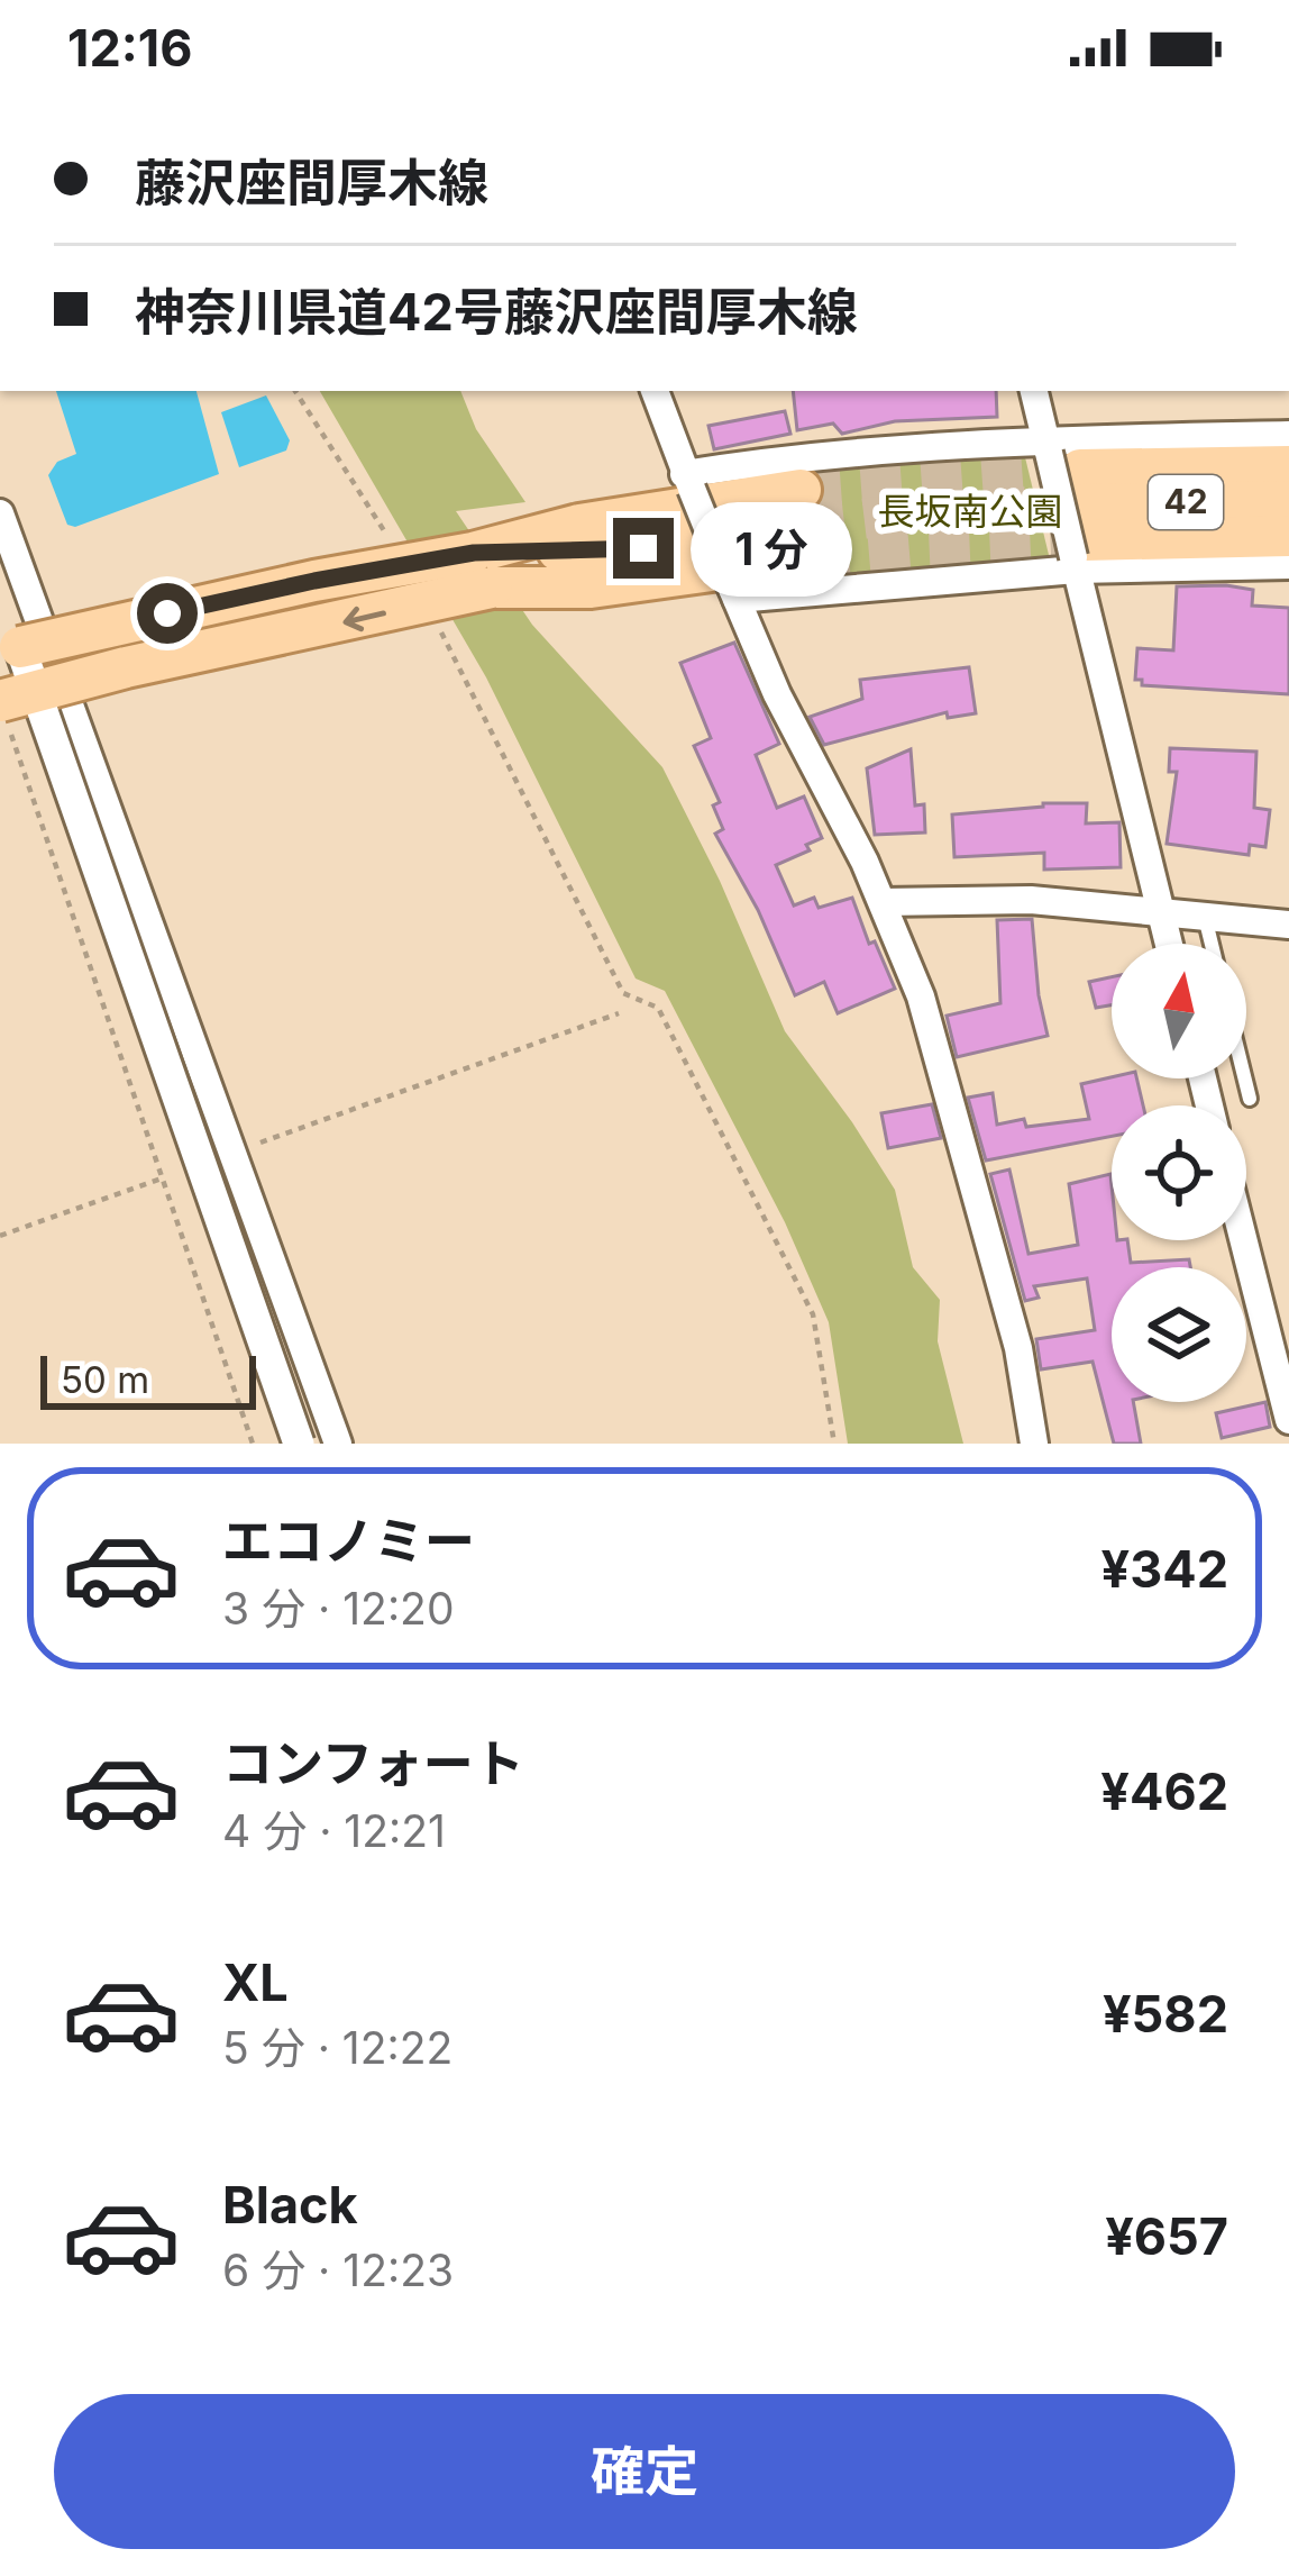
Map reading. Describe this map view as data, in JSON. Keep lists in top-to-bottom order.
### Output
{
  "streets": {
    "main road": ["42"]
  },
  "parks": ["長坂南公園"],
  "scale_bar": "50 m",
  "north": "top",
  "page": {
    "status": "12:16",
    "banner": ["藤沢座間厚木線", "神奈川県道42号藤沢座間厚木線"],
    "bubble": "1 分",
    "scale": "50 m",
    "list": [
      {
        "name": "エコノミー",
        "note": "3 分 · 12:20",
        "value": "¥342"
      },
      {
        "name": "コンフォート",
        "note": "4 分 · 12:21",
        "value": "¥462"
      },
      {
        "name": "XL",
        "note": "5 分 · 12:22",
        "value": "¥582"
      },
      {
        "name": "Black",
        "note": "6 分 · 12:23",
        "value": "¥657"
      }
    ],
    "buttons": "確定"
  }
}
